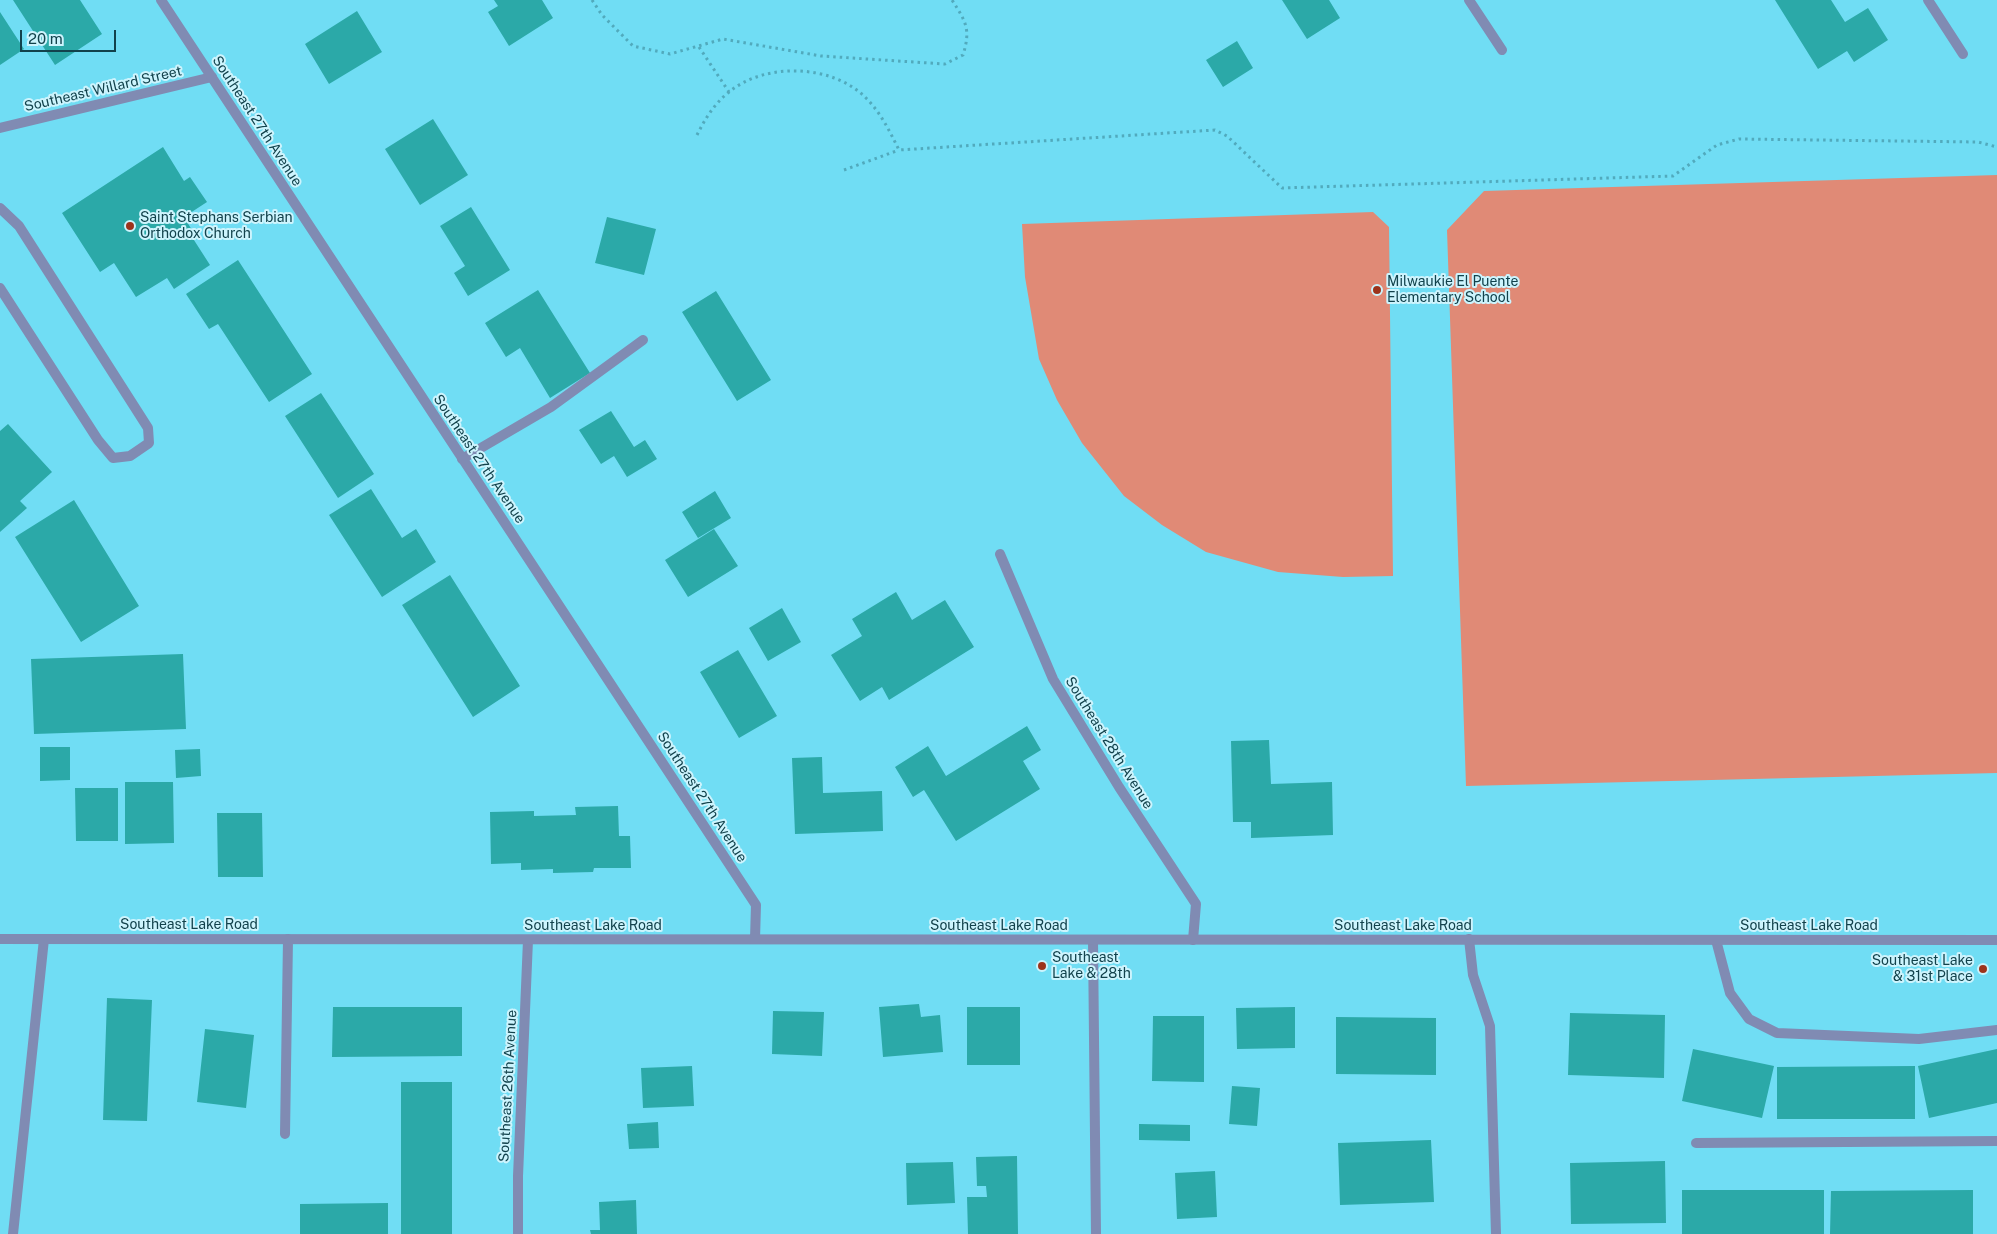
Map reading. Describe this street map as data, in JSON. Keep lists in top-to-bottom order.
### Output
{
  "streets": {
    "street": [
      "Southeast Willard Street",
      "Southeast 27th Avenue",
      "Southeast 28th Avenue",
      "Southeast Lake Road",
      "Southeast 26th Avenue"
    ]
  },
  "crossings": [
    ["Southeast Willard Street", "Southeast 27th Avenue"],
    ["Southeast 27th Avenue", "Southeast Lake Road"],
    ["Southeast 28th Avenue", "Southeast Lake Road"],
    ["Southeast Lake Road", "Southeast 26th Avenue"]
  ],
  "places": [
    "Saint Stephans Serbian Orthodox Church",
    "Milwaukie El Puente Elementary School",
    "Southeast Lake & 28th",
    "Southeast Lake & 31st Place"
  ],
  "scale_bar": "20 m"
}
